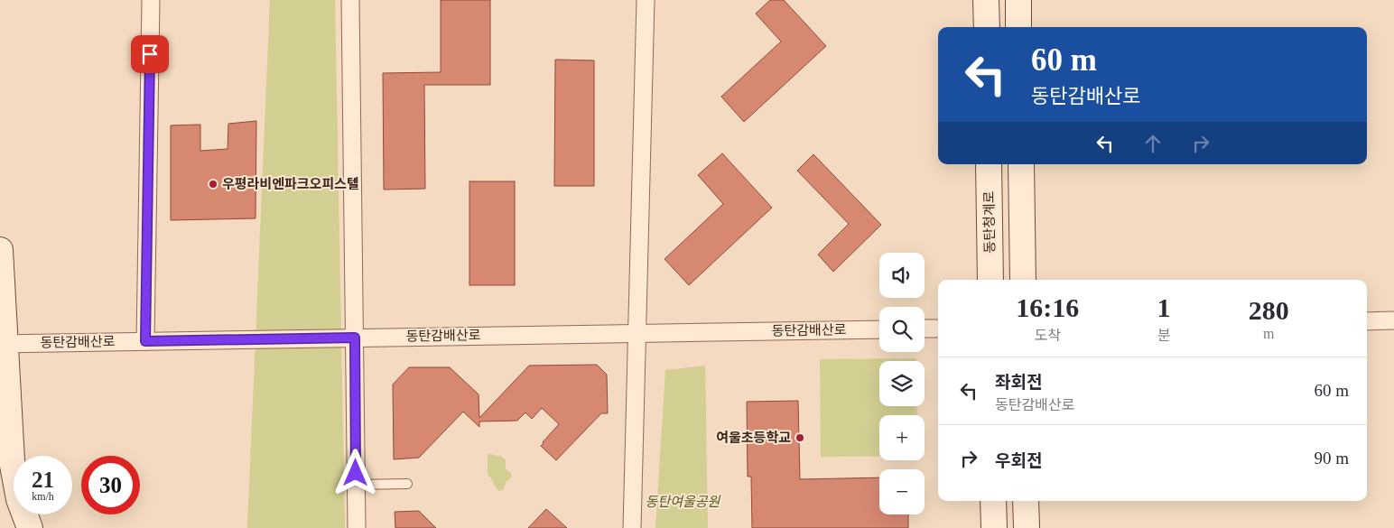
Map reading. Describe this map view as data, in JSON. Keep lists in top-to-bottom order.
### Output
{
  "streets": {
    "street": ["동탄청계로", "동탄감배산로"]
  },
  "parks": ["동탄여울공원"],
  "places": ["우평라비엔파크오피스텔", "여울초등학교"],
  "page": {
    "turn": ["60 m", "동탄감배산로"],
    "map_buttons": ["+", "−"],
    "eta": [
      "16:16",
      "도착",
      "1",
      "분",
      "280",
      "m"
    ],
    "list": [
      {
        "name": "좌회전",
        "note": "동탄감배산로",
        "value": "60 m"
      },
      {
        "name": "우회전",
        "value": "90 m"
      }
    ],
    "speed": "21 km/h",
    "limit": "30"
  }
}
